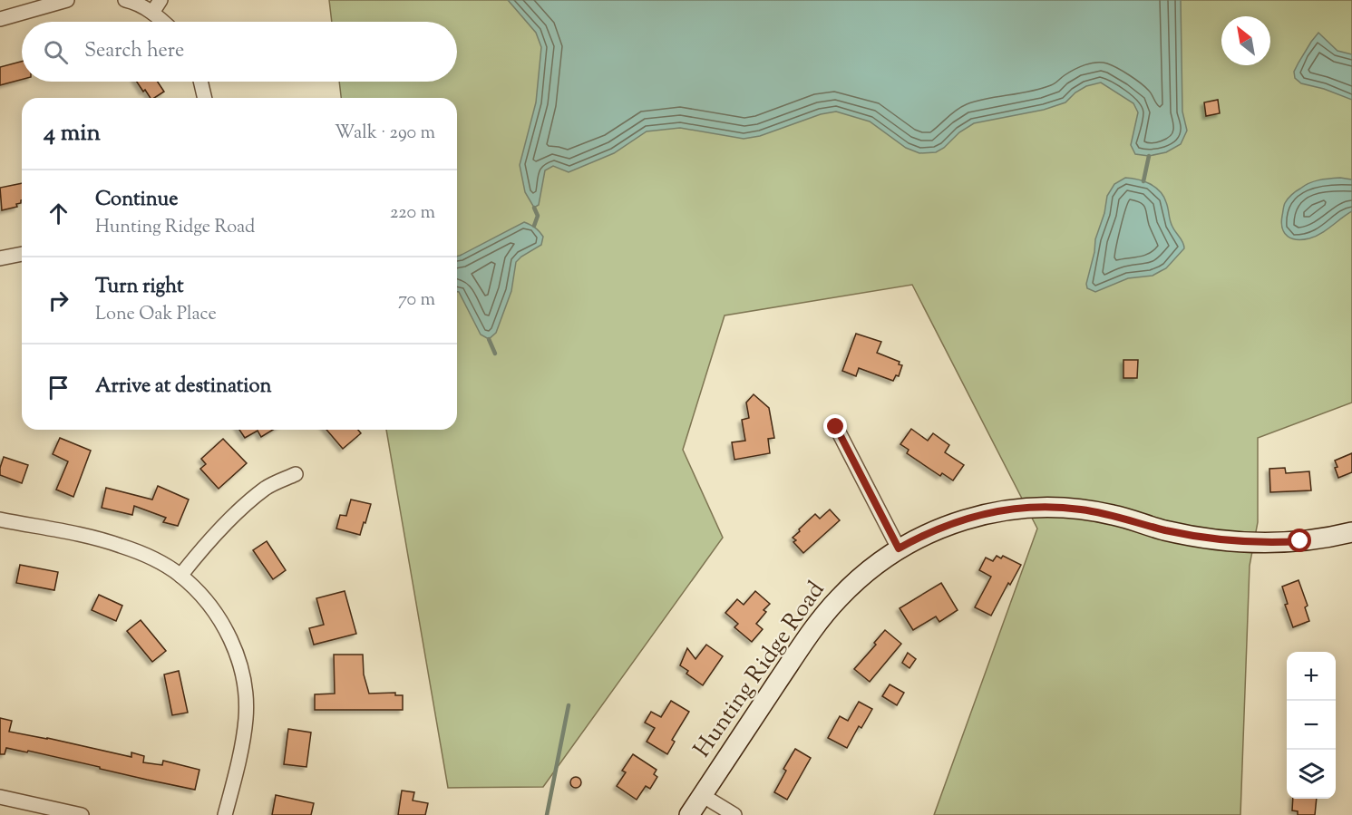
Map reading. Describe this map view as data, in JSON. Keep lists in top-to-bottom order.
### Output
{
  "streets": {
    "street": ["Hunting Ridge Road"]
  },
  "north": "top left",
  "page": {
    "search": "Search here",
    "heading": ["4 min", "Walk · 290 m"],
    "list": [
      ["Continue", "Hunting Ridge Road", "220 m"],
      ["Turn right", "Lone Oak Place", "70 m"],
      "Arrive at destination"
    ],
    "map_buttons": ["+", "−"]
  }
}
